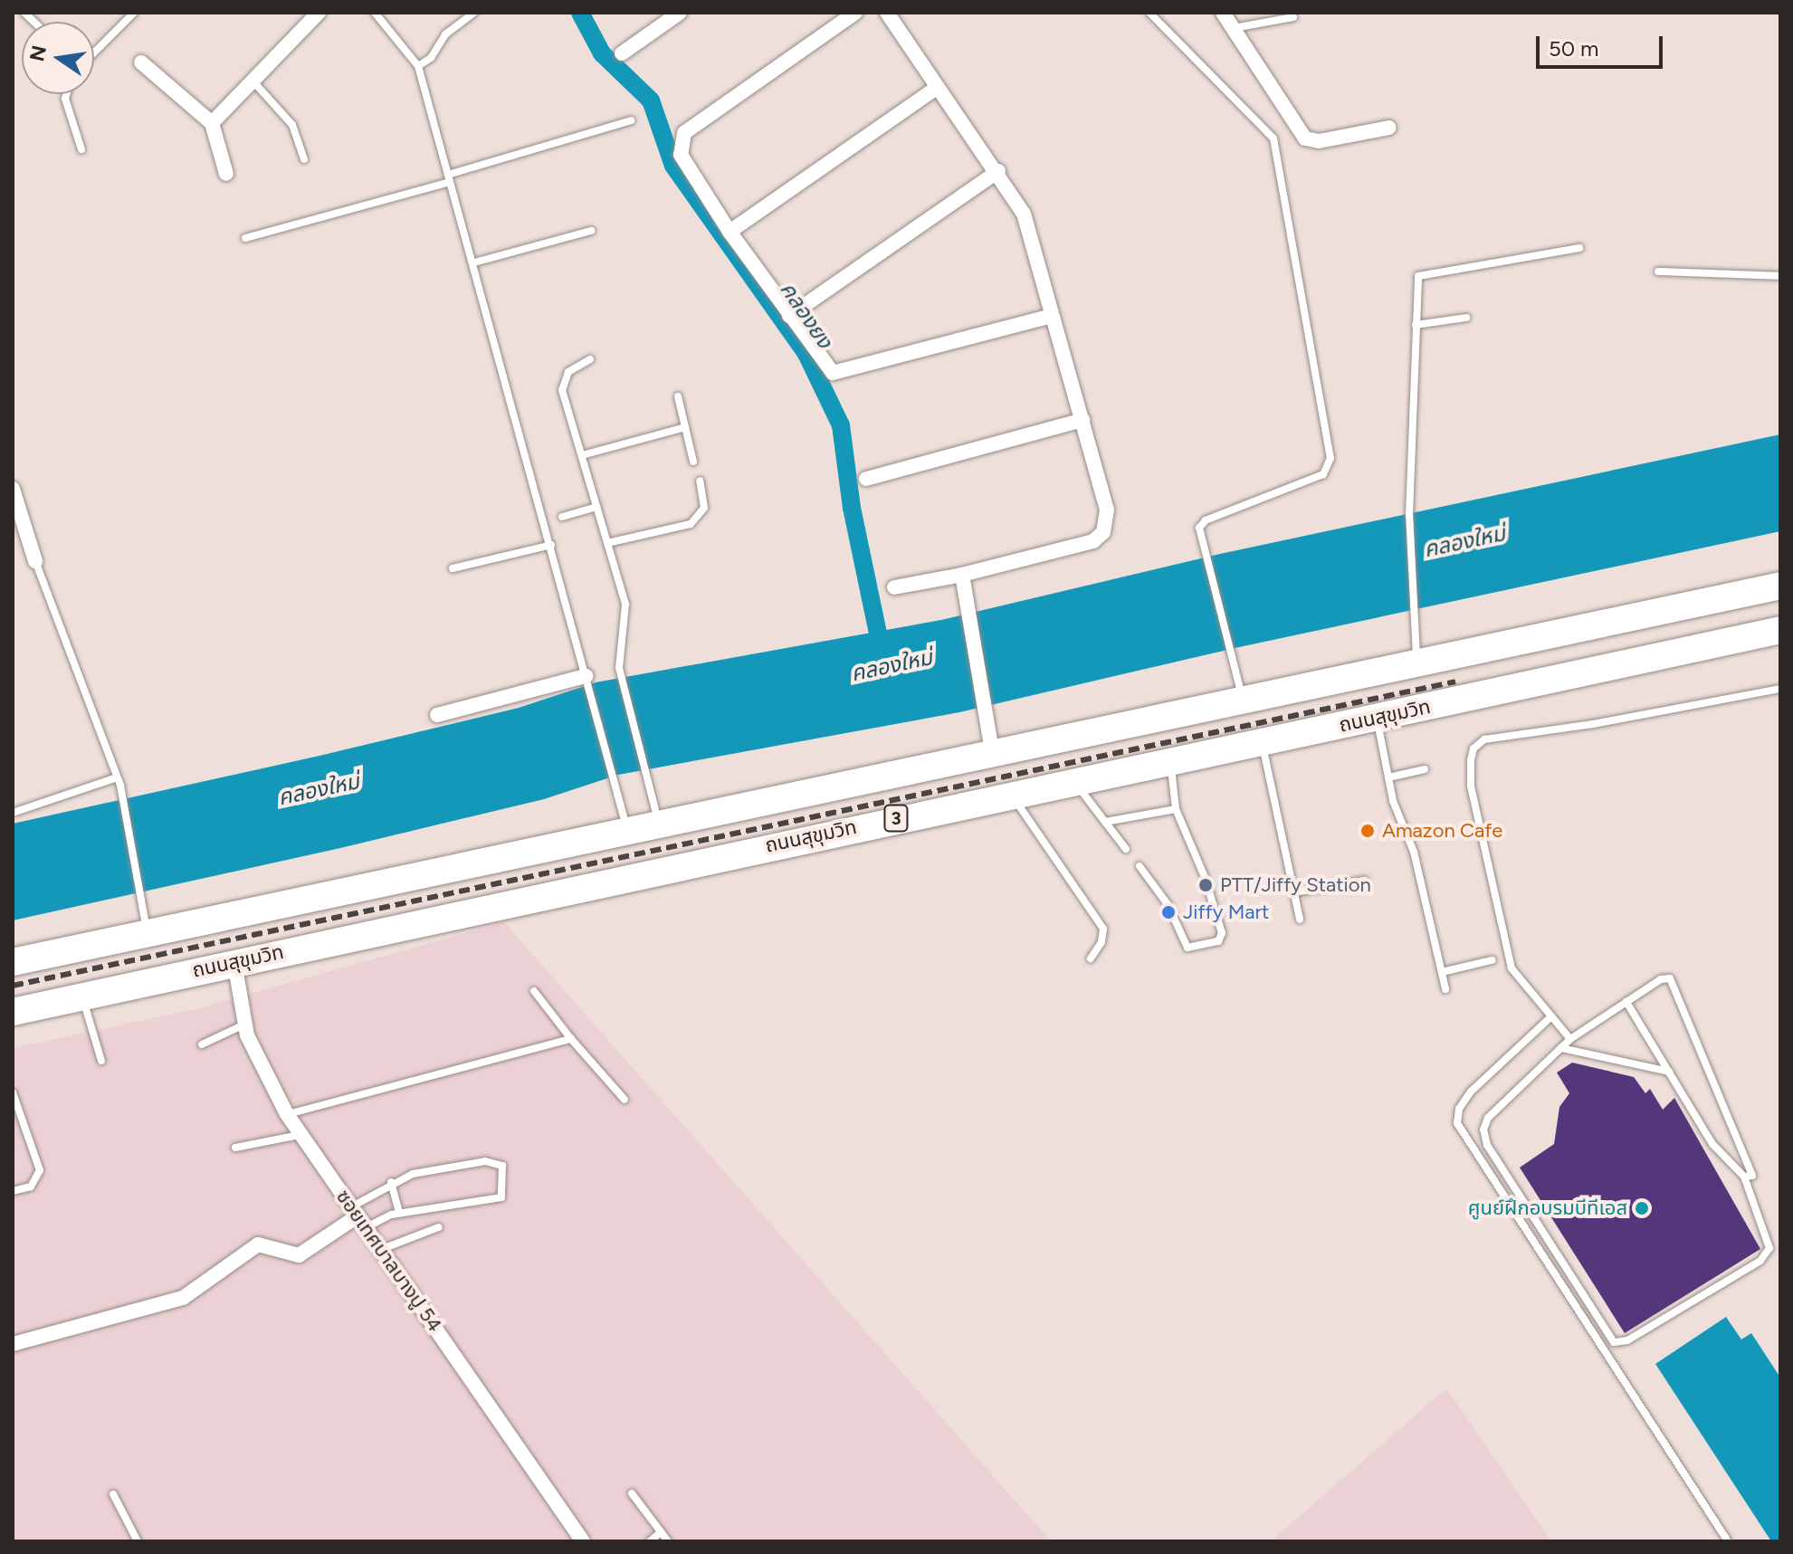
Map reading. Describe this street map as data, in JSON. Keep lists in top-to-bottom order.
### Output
{
  "streets": {
    "highway": ["ถนนสุขุมวิท", "3"],
    "street": ["ซอยเทศบาลบางปู 54"]
  },
  "crossings": [
    ["ถนนสุขุมวิท", "ซอยเทศบาลบางปู 54"]
  ],
  "water": ["คลองยง", "คลองใหม่"],
  "places": [
    "Amazon Cafe",
    "PTT/Jiffy Station",
    "Jiffy Mart",
    "ศูนย์ฝึกอบรมบีทีเอส"
  ],
  "scale_bar": "50 m",
  "north": "left"
}
